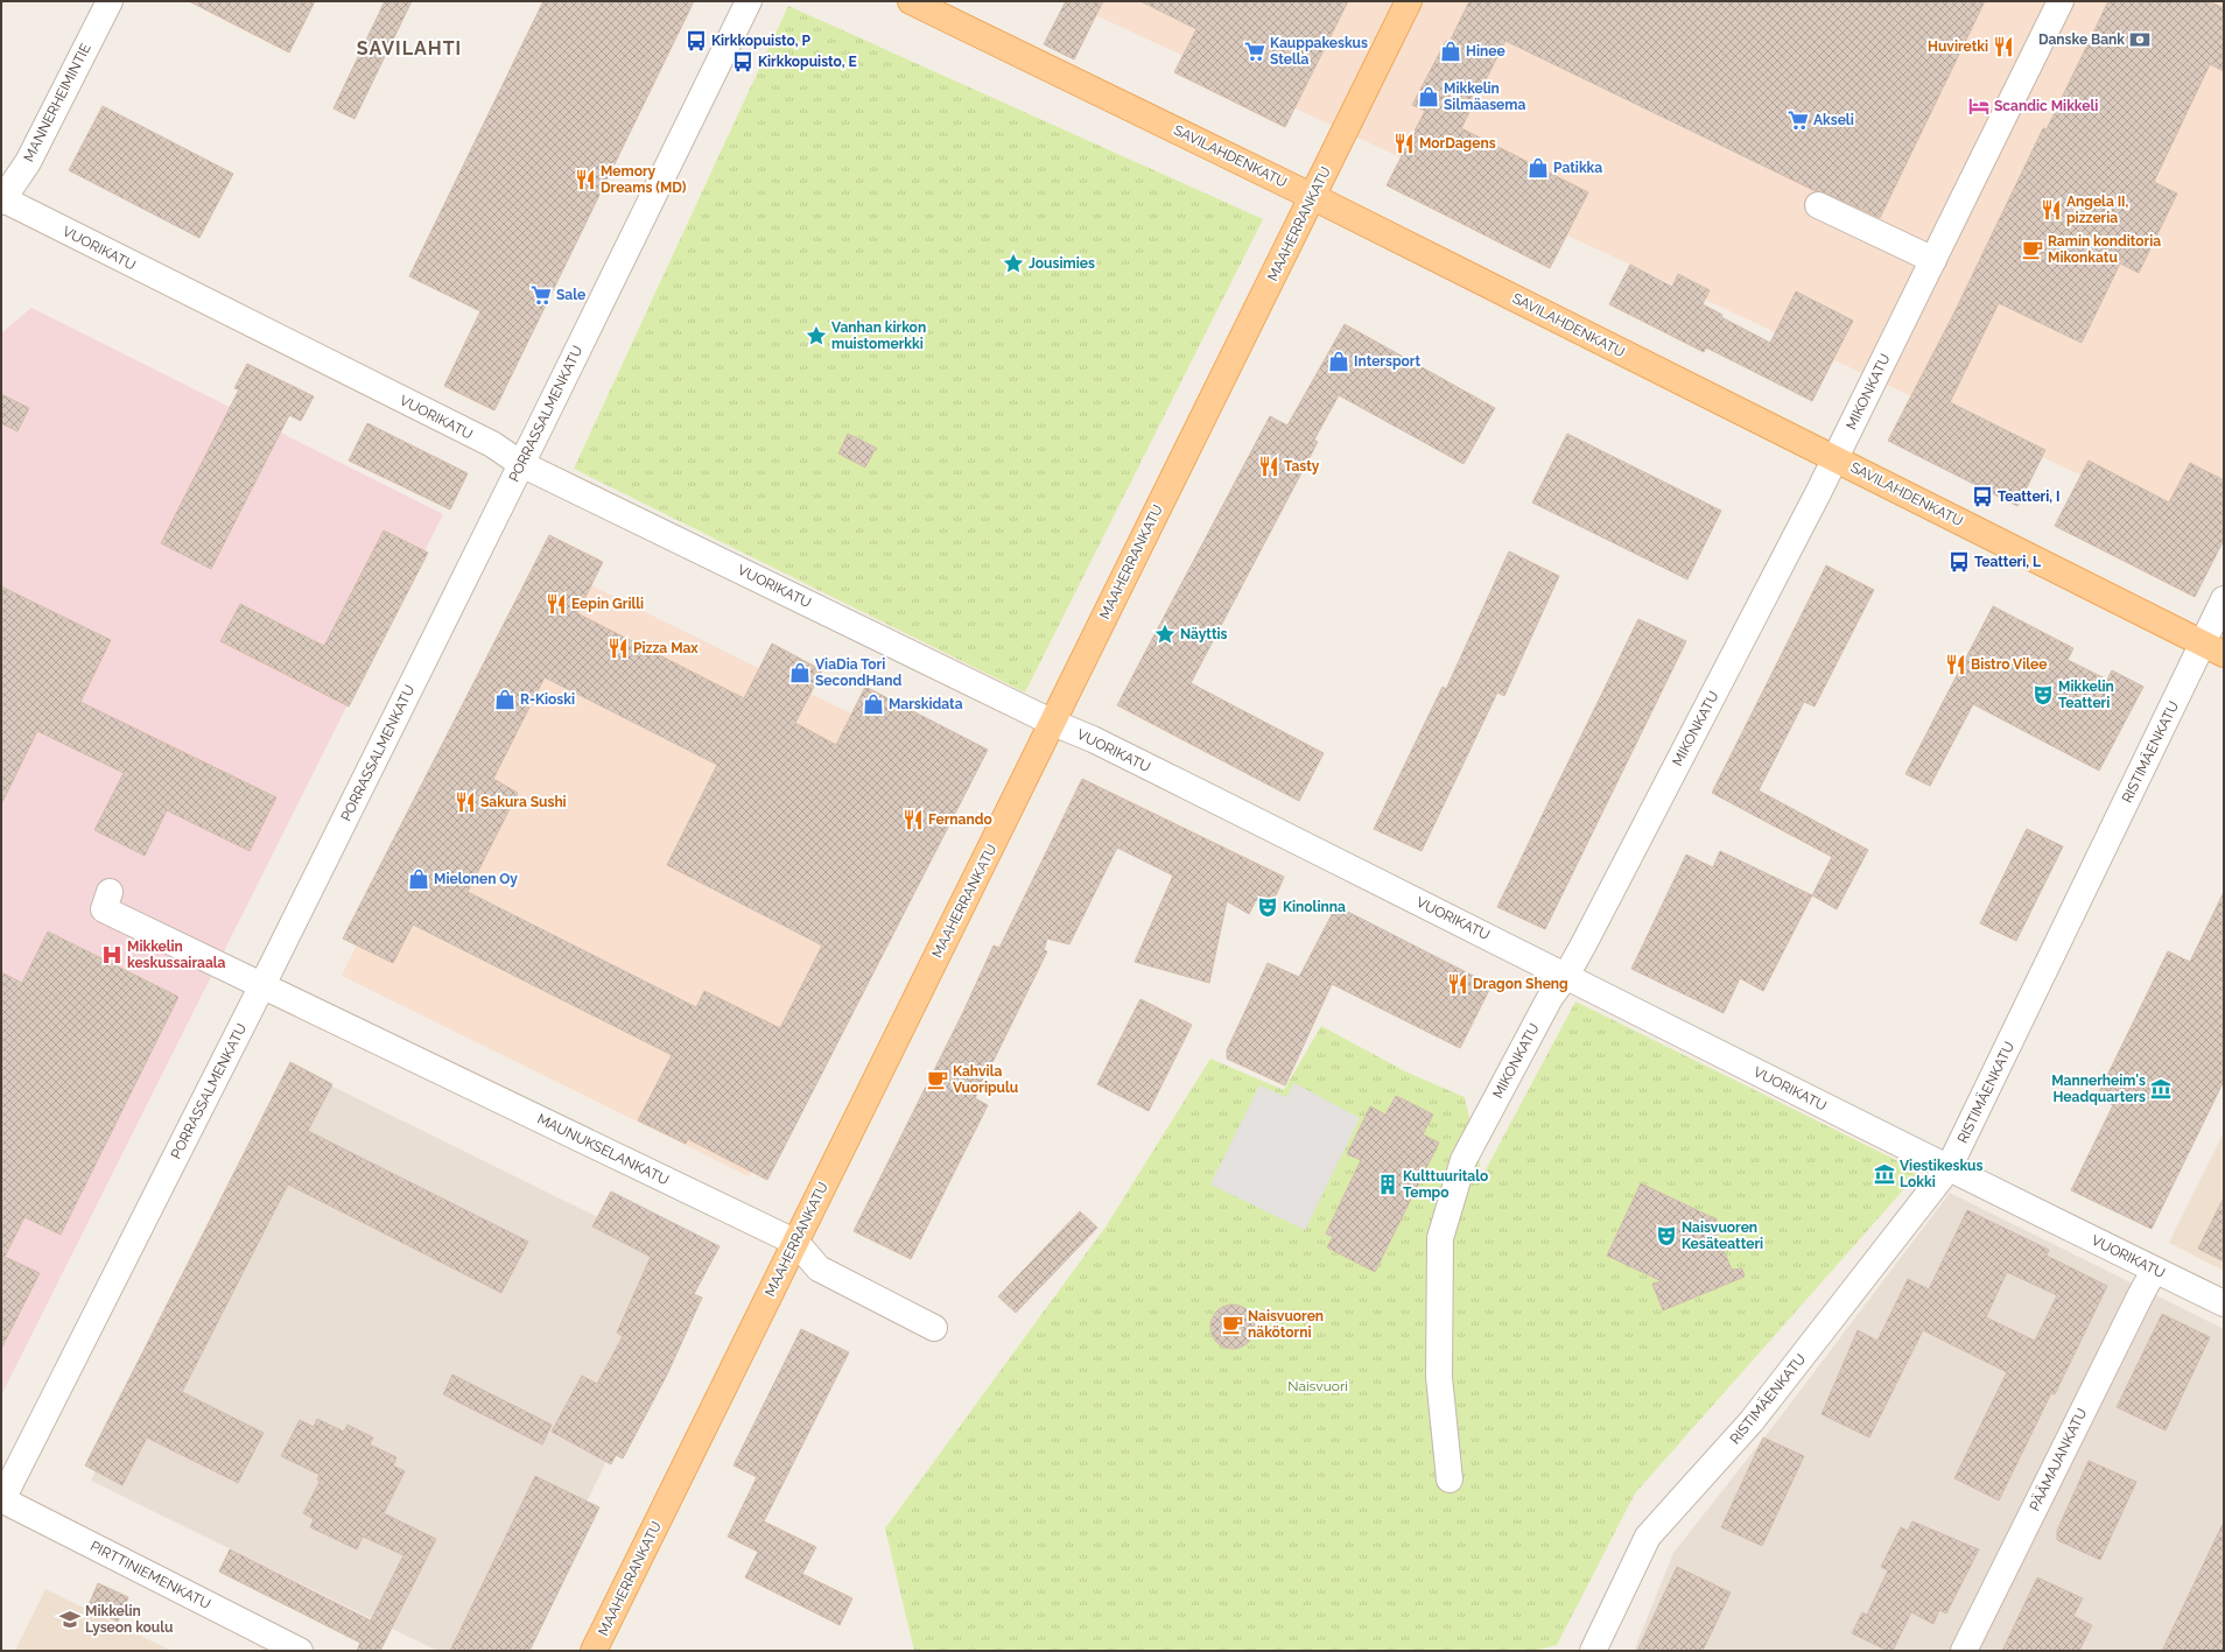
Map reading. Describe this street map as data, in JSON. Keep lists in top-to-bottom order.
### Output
{
  "streets": {
    "main road": ["SAVILAHDENKATU", "MAAHERRANKATU"],
    "street": [
      "MANNERHEIMINTIE",
      "VUORIKATU",
      "MIKONKATU",
      "PORRASSALMENKATU",
      "RISTIMÄENKATU",
      "MAUNUKSELANKATU",
      "PÄÄMAJANKATU",
      "PIRTTINIEMENKATU"
    ]
  },
  "crossings": [
    ["MANNERHEIMINTIE", "VUORIKATU"],
    ["SAVILAHDENKATU", "MAAHERRANKATU"],
    ["SAVILAHDENKATU", "MIKONKATU"],
    ["SAVILAHDENKATU", "RISTIMÄENKATU"],
    ["MAAHERRANKATU", "VUORIKATU"],
    ["MAAHERRANKATU", "MAUNUKSELANKATU"],
    ["VUORIKATU", "MIKONKATU"],
    ["VUORIKATU", "PORRASSALMENKATU"],
    ["VUORIKATU", "RISTIMÄENKATU"],
    ["VUORIKATU", "PÄÄMAJANKATU"],
    ["PORRASSALMENKATU", "MAUNUKSELANKATU"],
    ["PORRASSALMENKATU", "PIRTTINIEMENKATU"]
  ],
  "districts": ["SAVILAHTI"],
  "parks": ["Naisvuori"],
  "places": {
    "bank": ["Danske Bank"],
    "bus stop": [
      "Kirkkopuisto, P",
      "Kirkkopuisto, E",
      "Teatteri, I",
      "Teatteri, L"
    ],
    "restaurant": [
      "Huviretki",
      "MorDagens",
      "Memory Dreams (MD)",
      "Angela II, pizzeria",
      "Tasty",
      "Eepin Grilli",
      "Pizza Max",
      "Bistro Vilee",
      "Sakura Sushi",
      "Fernando",
      "Dragon Sheng"
    ],
    "supermarket": ["Kauppakeskus Stella", "Akseli", "Sale"],
    "shop": [
      "Hinee",
      "Mikkelin Silmäasema",
      "Patikka",
      "Intersport",
      "ViaDia Tori SecondHand",
      "R-Kioski",
      "Marskidata",
      "Mielonen Oy"
    ],
    "hotel": ["Scandic Mikkeli"],
    "cafe": ["Ramin konditoria Mikonkatu", "Kahvila Vuoripulu", "Naisvuoren näkötorni"],
    "place": ["Jousimies", "Vanhan kirkon muistomerkki", "Näyttis"],
    "theatre": ["Mikkelin Teatteri", "Kinolinna", "Naisvuoren Kesäteatteri"],
    "hospital": ["Mikkelin keskussairaala"],
    "museum": ["Mannerheim's Headquarters", "Viestikeskus Lokki"],
    "building": ["Kulttuuritalo Tempo"],
    "school or university": ["Mikkelin Lyseon koulu"]
  }
}
